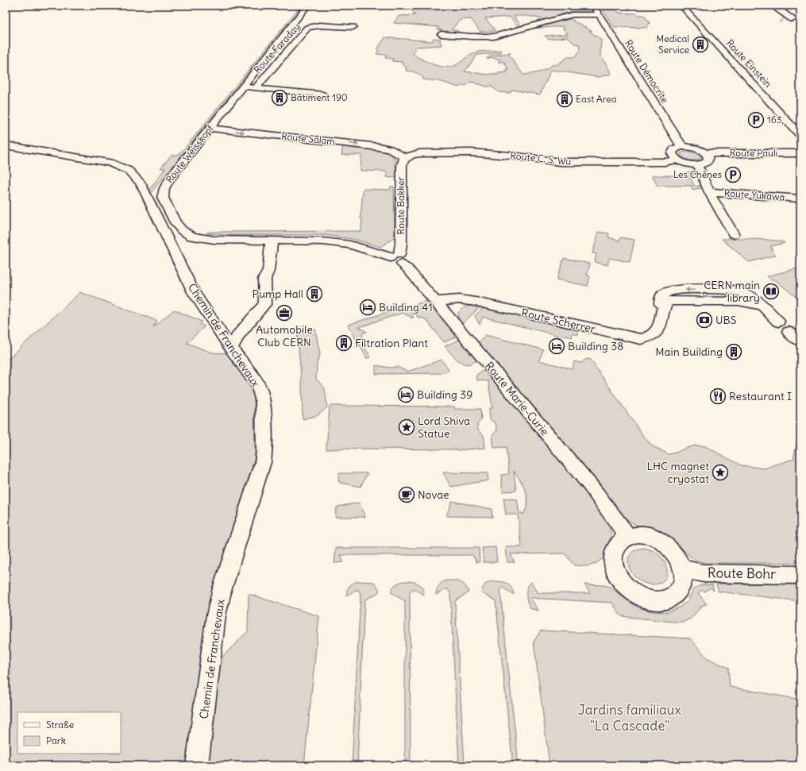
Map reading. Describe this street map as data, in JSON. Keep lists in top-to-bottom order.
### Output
{
  "streets": {
    "street": [
      "Route Faraday",
      "Route Einstein",
      "Route Démocrite",
      "Route Salam",
      "Route Pauli",
      "Route Weisskopf",
      "Route C. S. Wu",
      "Route Yukawa",
      "Route Bakker",
      "Route Scherrer",
      "Chemin de Franchevaux",
      "Route Marie-Curie",
      "Route Bohr"
    ]
  },
  "crossings": [
    ["Route Démocrite", "Route Pauli"],
    ["Route Salam", "Route Weisskopf"],
    ["Route Salam", "Route C. S. Wu"],
    ["Route Salam", "Route Bakker"],
    ["Route Weisskopf", "Route Bakker"],
    ["Route Weisskopf", "Route Marie-Curie"],
    ["Route C. S. Wu", "Route Bakker"],
    ["Route Bakker", "Route Marie-Curie"],
    ["Route Scherrer", "Route Marie-Curie"],
    ["Route Marie-Curie", "Route Bohr"]
  ],
  "parks": ["Jardins familiaux \"La Cascade\""],
  "places": {
    "building": [
      "Medical Service",
      "Bâtiment 190",
      "East Area",
      "Pump Hall",
      "Filtration Plant",
      "Main Building"
    ],
    "parking": ["163,", "Les Chênes"],
    "library": ["CERN main library"],
    "hotel": ["Building 41", "Building 38", "Building 39"],
    "office": ["Automobile Club CERN"],
    "bank": ["UBS"],
    "restaurant": ["Restaurant I"],
    "place": ["Lord Shiva Statue", "LHC magnet cryostat"],
    "cafe": ["Novae"]
  },
  "legend": ["Straße", "Park"]
}
